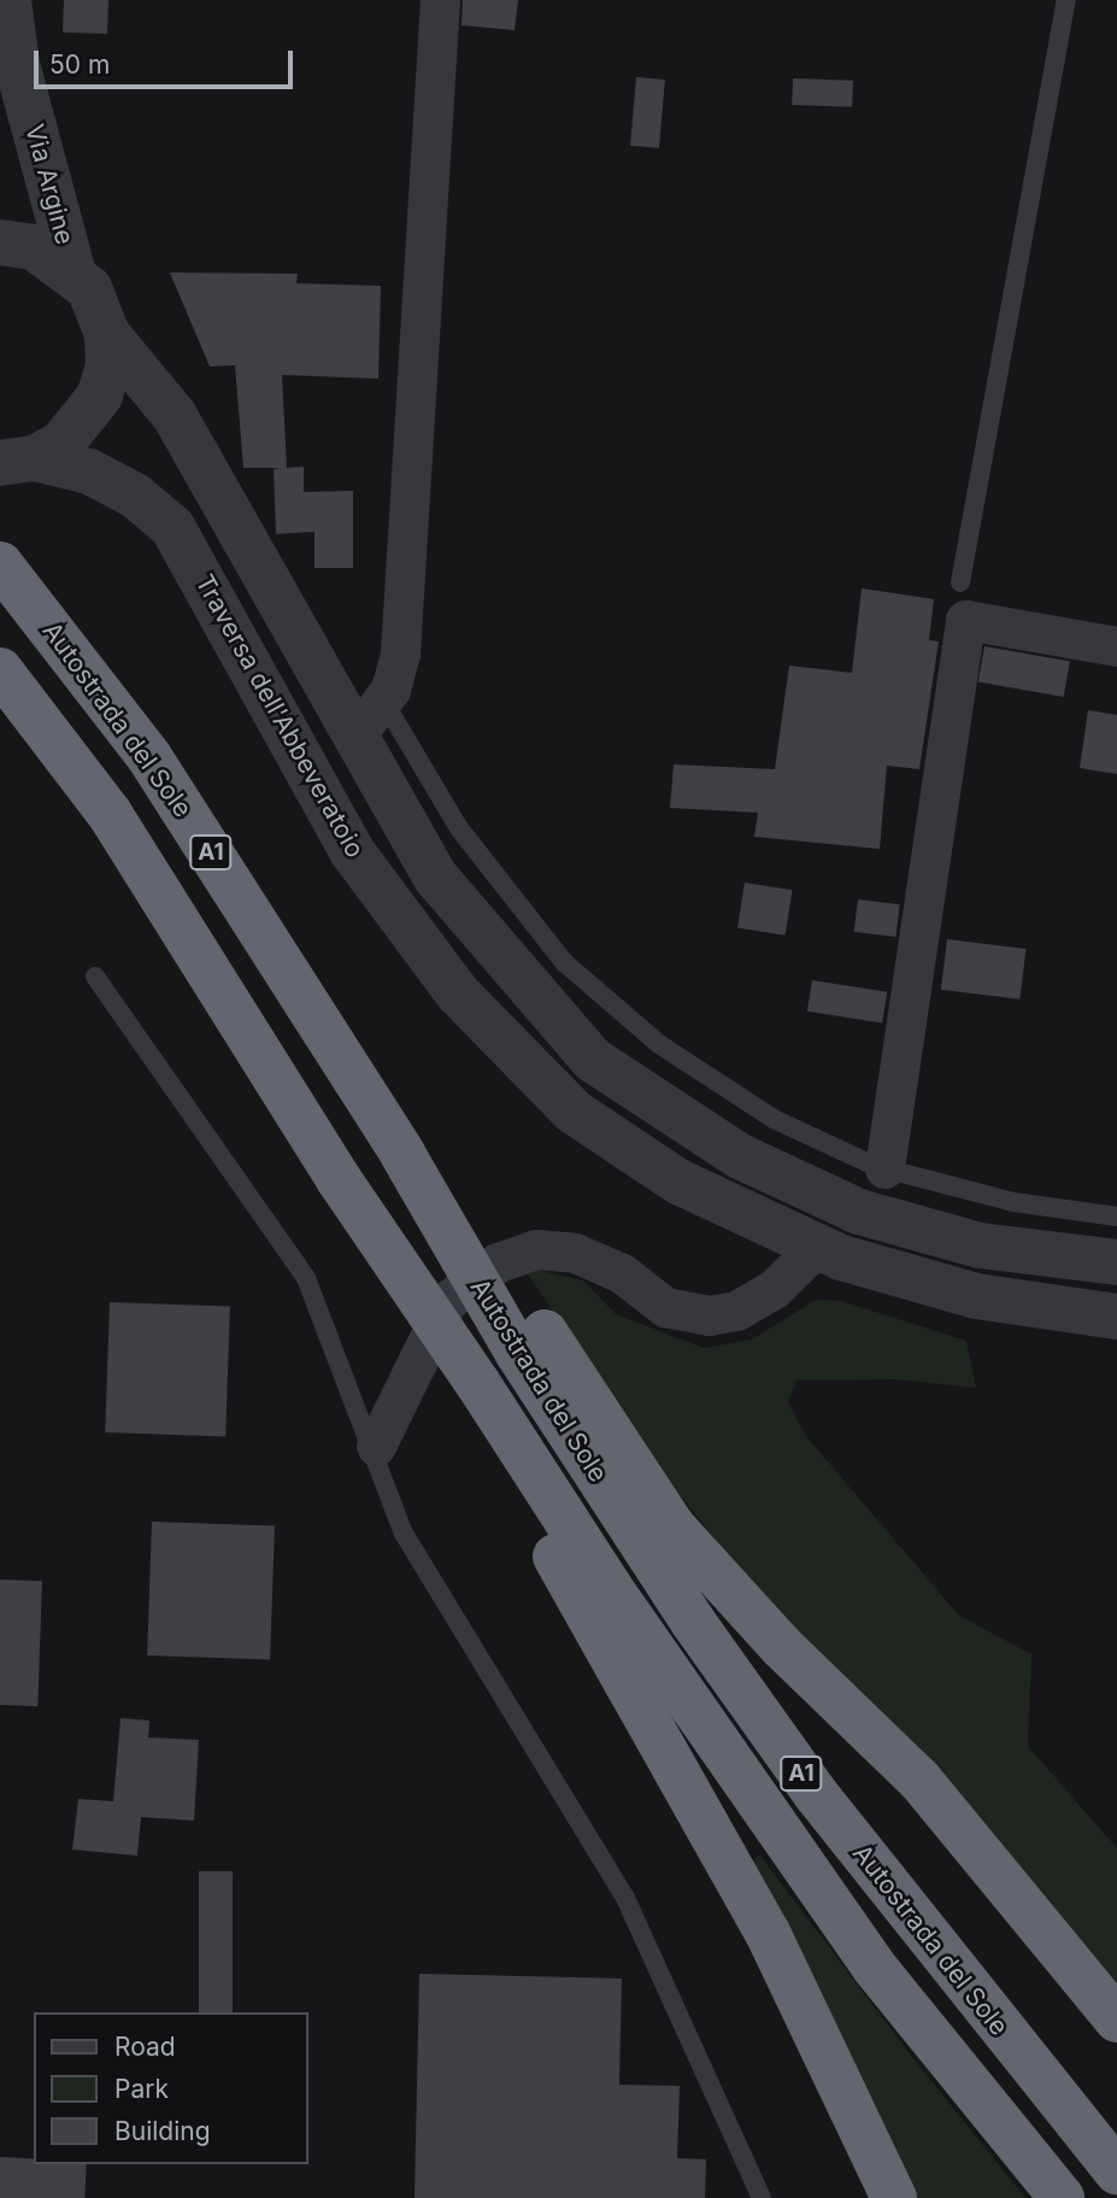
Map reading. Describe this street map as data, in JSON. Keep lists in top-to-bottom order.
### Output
{
  "streets": {
    "highway": ["Autostrada del Sole", "A1"],
    "street": ["Via Argine", "Traversa dell'Abbeveratoio"]
  },
  "crossings": [
    ["Autostrada del Sole", "A1"]
  ],
  "legend": ["Road", "Park", "Building"],
  "scale_bar": "50 m"
}
